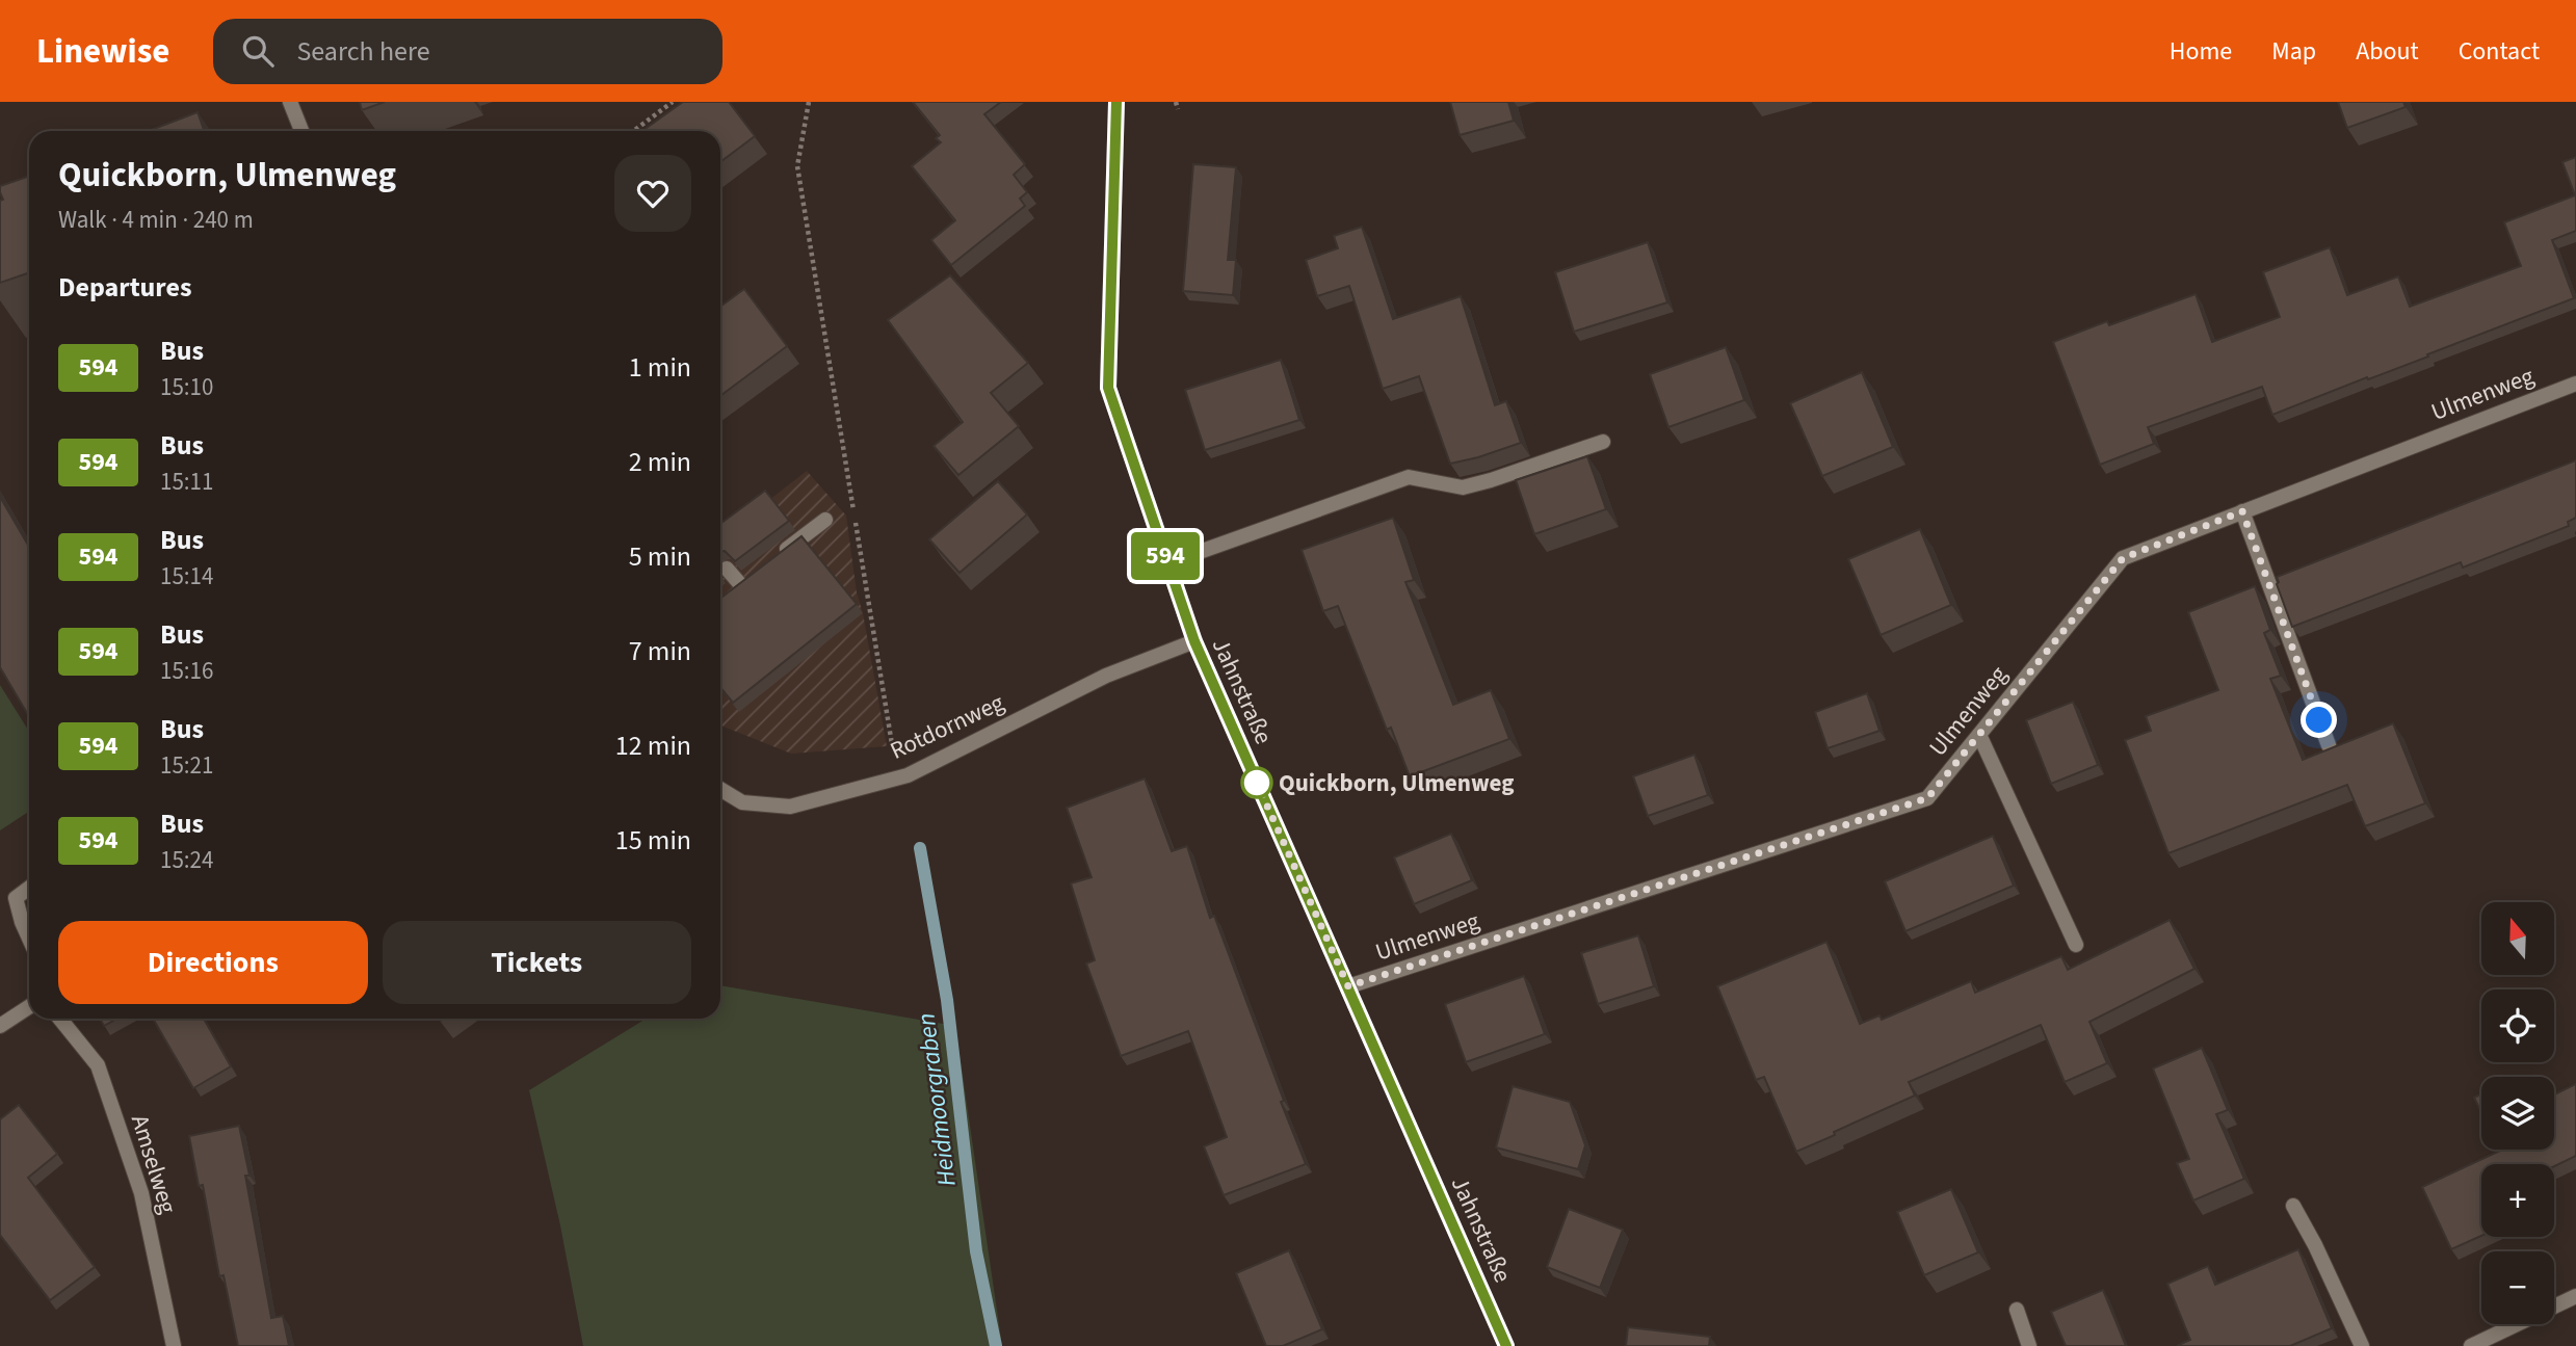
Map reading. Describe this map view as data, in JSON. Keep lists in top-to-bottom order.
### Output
{
  "streets": {
    "street": [
      "Ulmenweg",
      "Jahnstraße",
      "Rotdornweg",
      "Amselweg"
    ]
  },
  "crossings": [
    ["Ulmenweg", "Jahnstraße"],
    ["Jahnstraße", "Rotdornweg"]
  ],
  "water": ["Heidmoorgraben"],
  "places": ["Quickborn, Ulmenweg"],
  "lines": ["bus line 594"],
  "north": "top",
  "page": {
    "header": "Linewise",
    "search": "Search here",
    "nav": [
      "Home",
      "Map",
      "About",
      "Contact"
    ],
    "on_map": "594",
    "heading": [
      ["Quickborn, Ulmenweg", "Walk · 4 min · 240 m"],
      "Departures"
    ],
    "list": [
      {
        "mark": "594",
        "name": "Bus",
        "note": "15:10",
        "value": "1 min"
      },
      {
        "mark": "594",
        "name": "Bus",
        "note": "15:11",
        "value": "2 min"
      },
      {
        "mark": "594",
        "name": "Bus",
        "note": "15:14",
        "value": "5 min"
      },
      {
        "mark": "594",
        "name": "Bus",
        "note": "15:16",
        "value": "7 min"
      },
      {
        "mark": "594",
        "name": "Bus",
        "note": "15:21",
        "value": "12 min"
      },
      {
        "mark": "594",
        "name": "Bus",
        "note": "15:24",
        "value": "15 min"
      }
    ],
    "map_buttons": ["+", "−"],
    "buttons": ["Directions", "Tickets"]
  }
}
